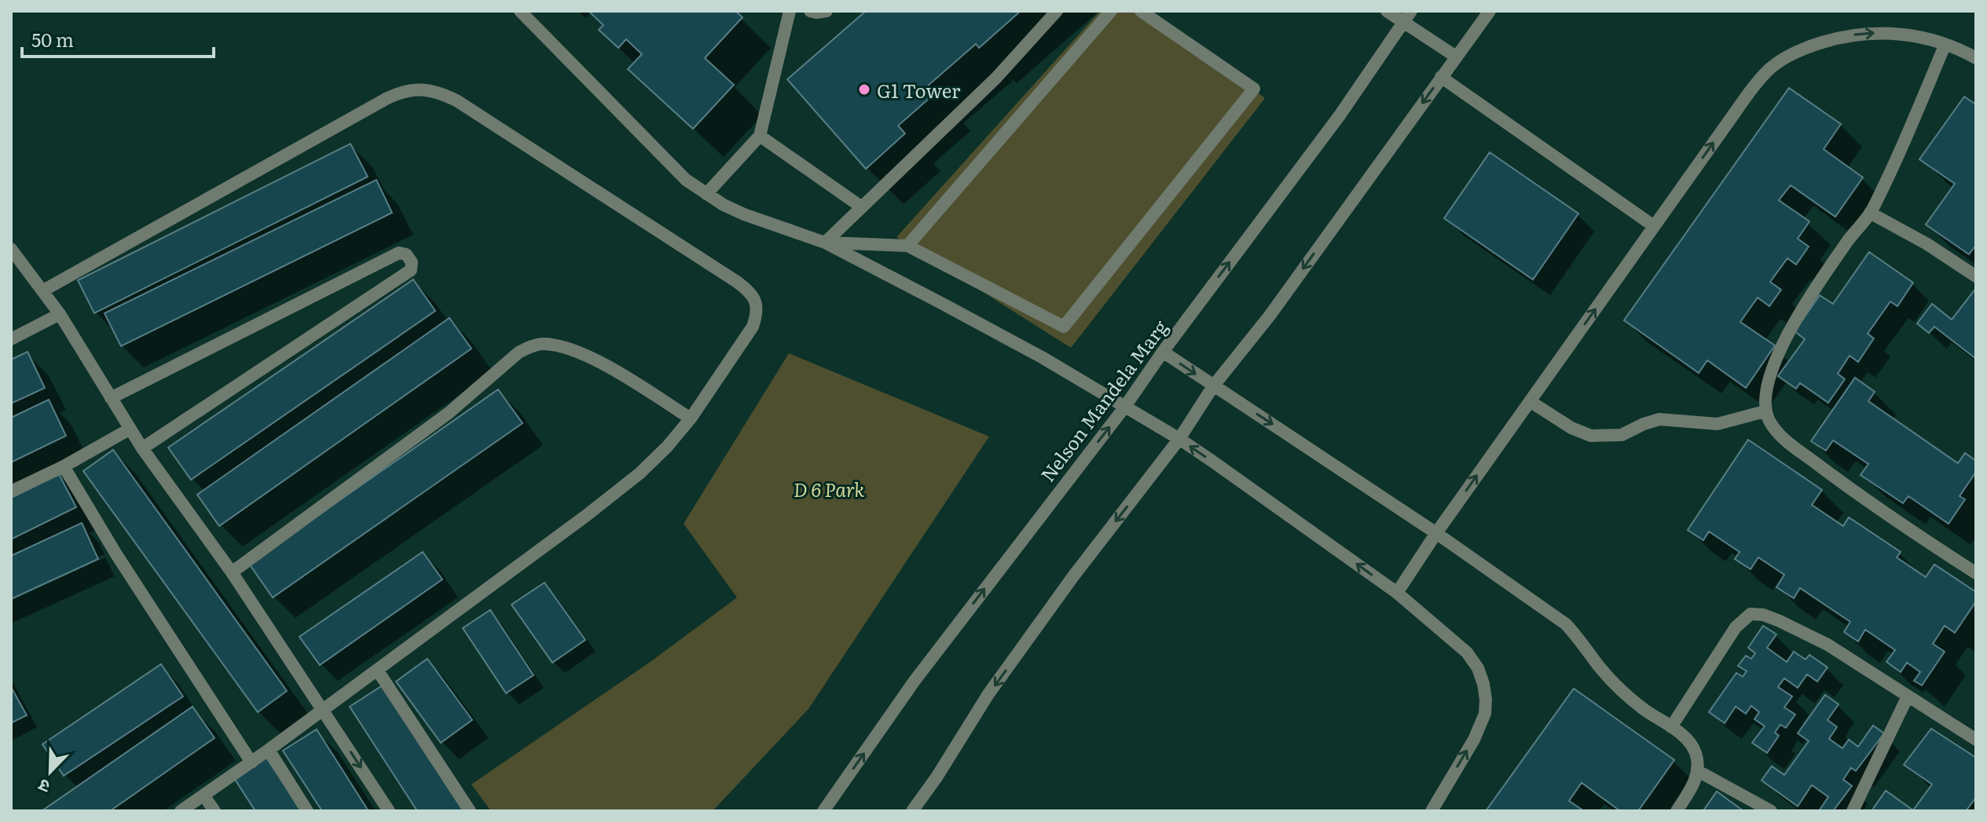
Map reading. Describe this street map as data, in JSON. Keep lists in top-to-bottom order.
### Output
{
  "streets": {
    "street": ["Nelson Mandela Marg"]
  },
  "parks": ["D 6 Park"],
  "places": ["G1 Tower"],
  "scale_bar": "50 m",
  "north": "bottom left"
}
